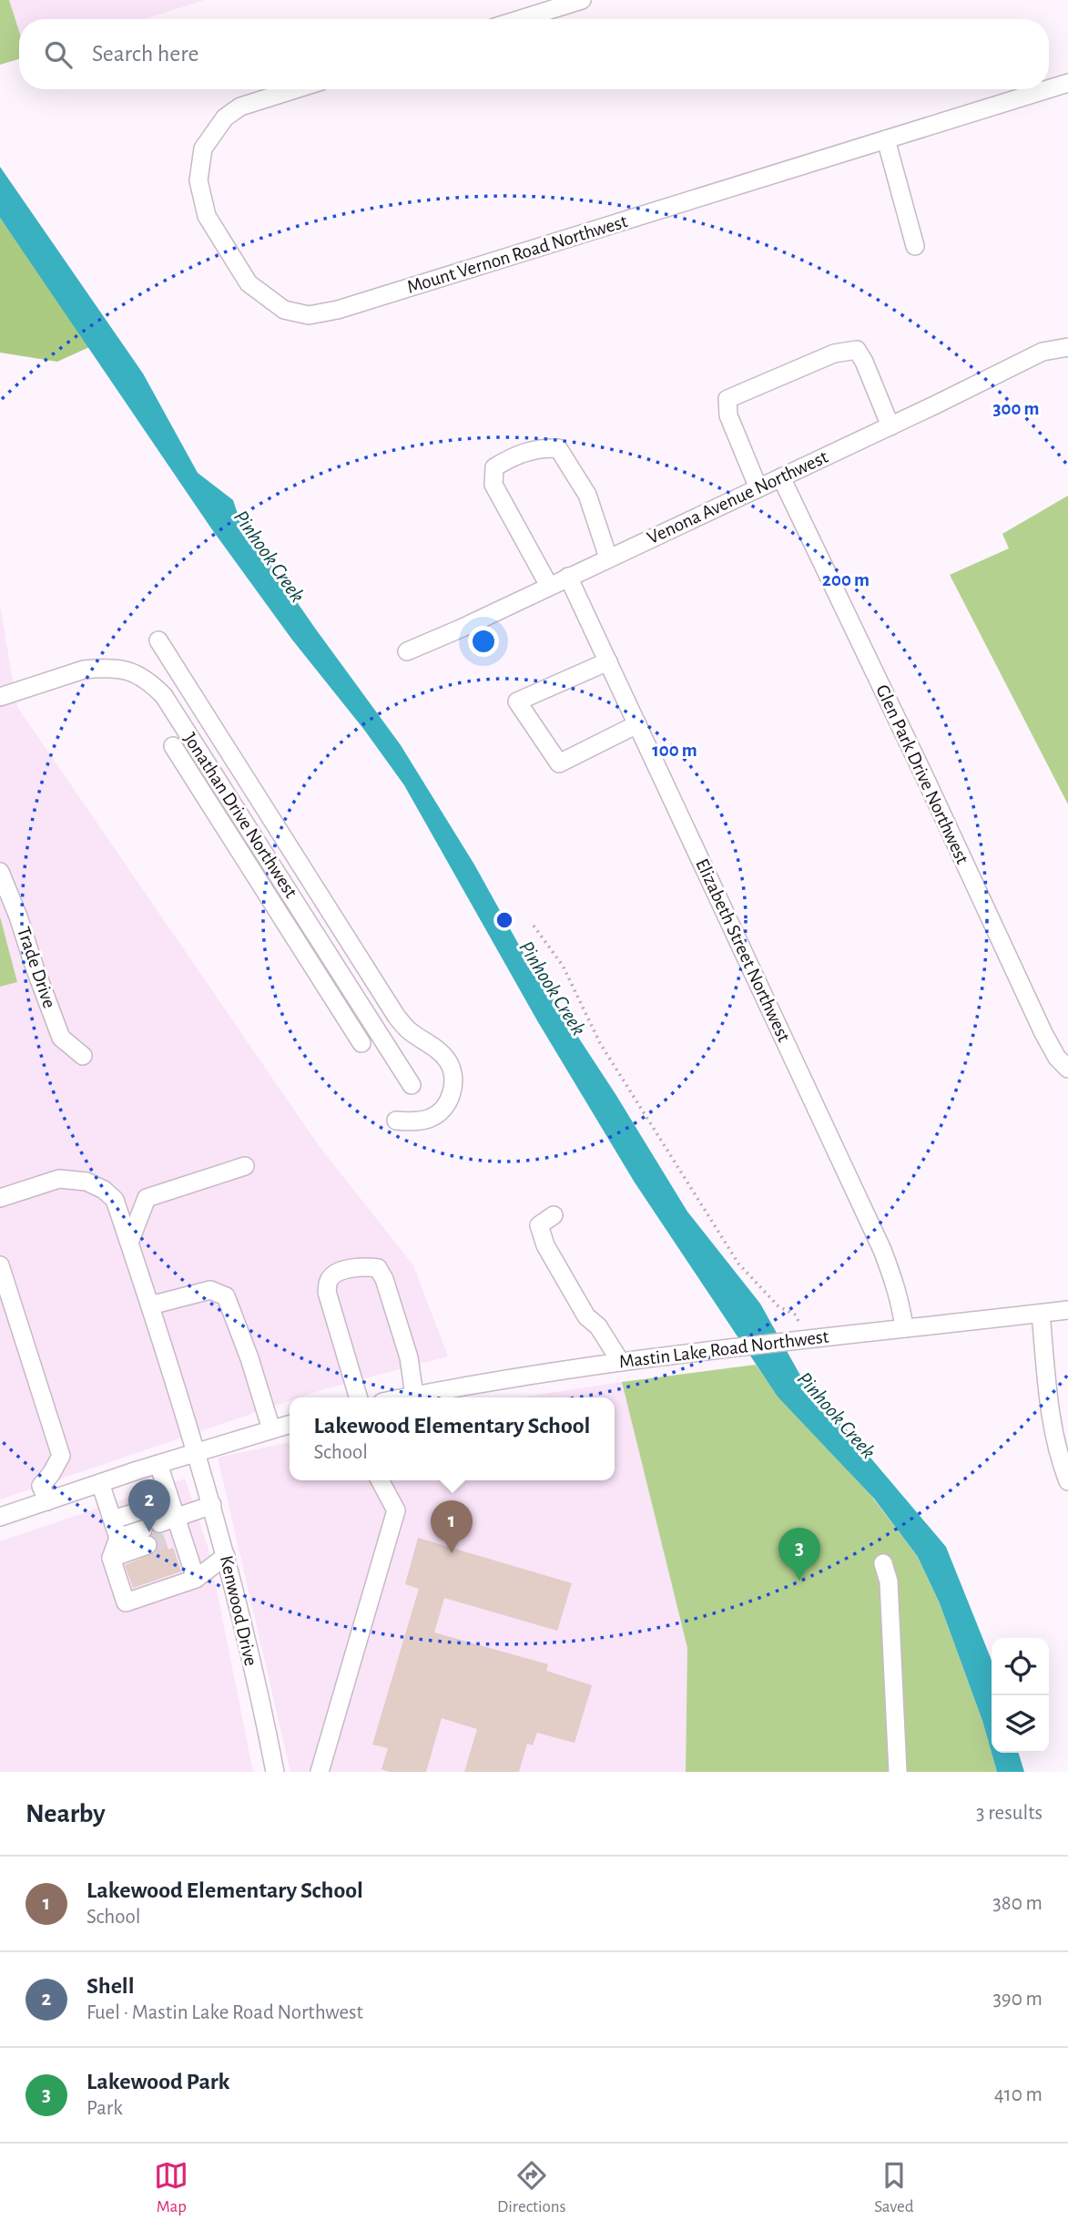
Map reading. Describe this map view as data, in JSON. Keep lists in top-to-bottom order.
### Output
{
  "streets": {
    "street": [
      "Mount Vernon Road Northwest",
      "Venona Avenue Northwest",
      "Glen Park Drive Northwest",
      "Jonathan Drive Northwest",
      "Elizabeth Street Northwest",
      "Trade Drive",
      "Mastin Lake Road Northwest",
      "Kenwood Drive"
    ]
  },
  "crossings": [
    ["Venona Avenue Northwest", "Glen Park Drive Northwest"],
    ["Venona Avenue Northwest", "Elizabeth Street Northwest"],
    ["Elizabeth Street Northwest", "Mastin Lake Road Northwest"]
  ],
  "water": ["Pinhook Creek"],
  "page": {
    "search": "Search here",
    "popup": ["Lakewood Elementary School", "School"],
    "pins": ["2", "1", "3"],
    "heading": ["Nearby", "3 results"],
    "list": [
      {
        "mark": "1",
        "name": "Lakewood Elementary School",
        "note": "School",
        "value": "380 m"
      },
      {
        "mark": "2",
        "name": "Shell",
        "note": "Fuel · Mastin Lake Road Northwest",
        "value": "390 m"
      },
      {
        "mark": "3",
        "name": "Lakewood Park",
        "note": "Park",
        "value": "410 m"
      }
    ],
    "nav": ["Map", "Directions", "Saved"]
  },
  "rings": ["300 m", "200 m", "100 m"]
}
